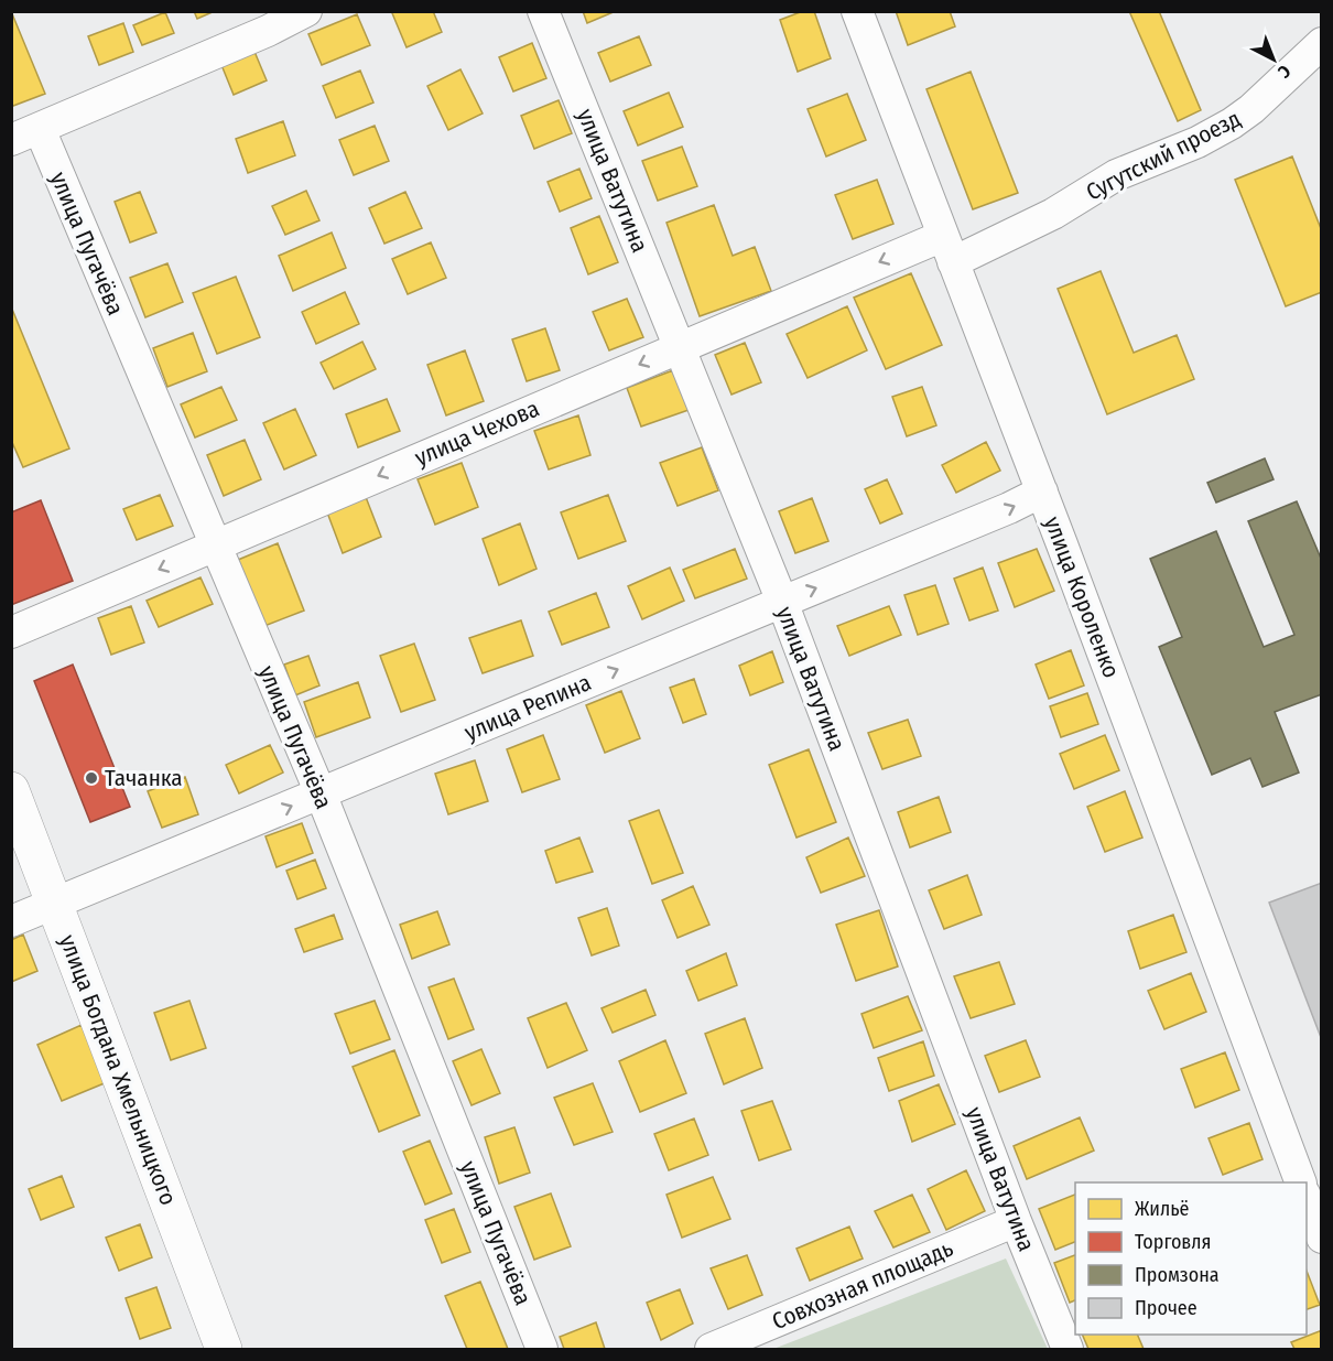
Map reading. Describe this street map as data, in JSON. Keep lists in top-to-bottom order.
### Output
{
  "streets": {
    "main road": ["улица Богдана Хмельницкого"],
    "street": [
      "Сугутский проезд",
      "улица Ватутина",
      "улица Пугачёва",
      "улица Чехова",
      "улица Короленко",
      "улица Репина",
      "Совхозная площадь"
    ]
  },
  "crossings": [
    ["Сугутский проезд", "улица Чехова"],
    ["Сугутский проезд", "улица Короленко"],
    ["улица Ватутина", "улица Чехова"],
    ["улица Ватутина", "улица Репина"],
    ["улица Ватутина", "Совхозная площадь"],
    ["улица Пугачёва", "улица Чехова"],
    ["улица Пугачёва", "улица Репина"],
    ["улица Чехова", "улица Короленко"],
    ["улица Короленко", "улица Репина"],
    ["улица Репина", "улица Богдана Хмельницкого"]
  ],
  "one_way": ["улица Чехова", "улица Репина"],
  "places": ["Тачанка"],
  "legend": [
    "Жильё",
    "Торговля",
    "Промзона",
    "Прочее"
  ],
  "north": "bottom right"
}
